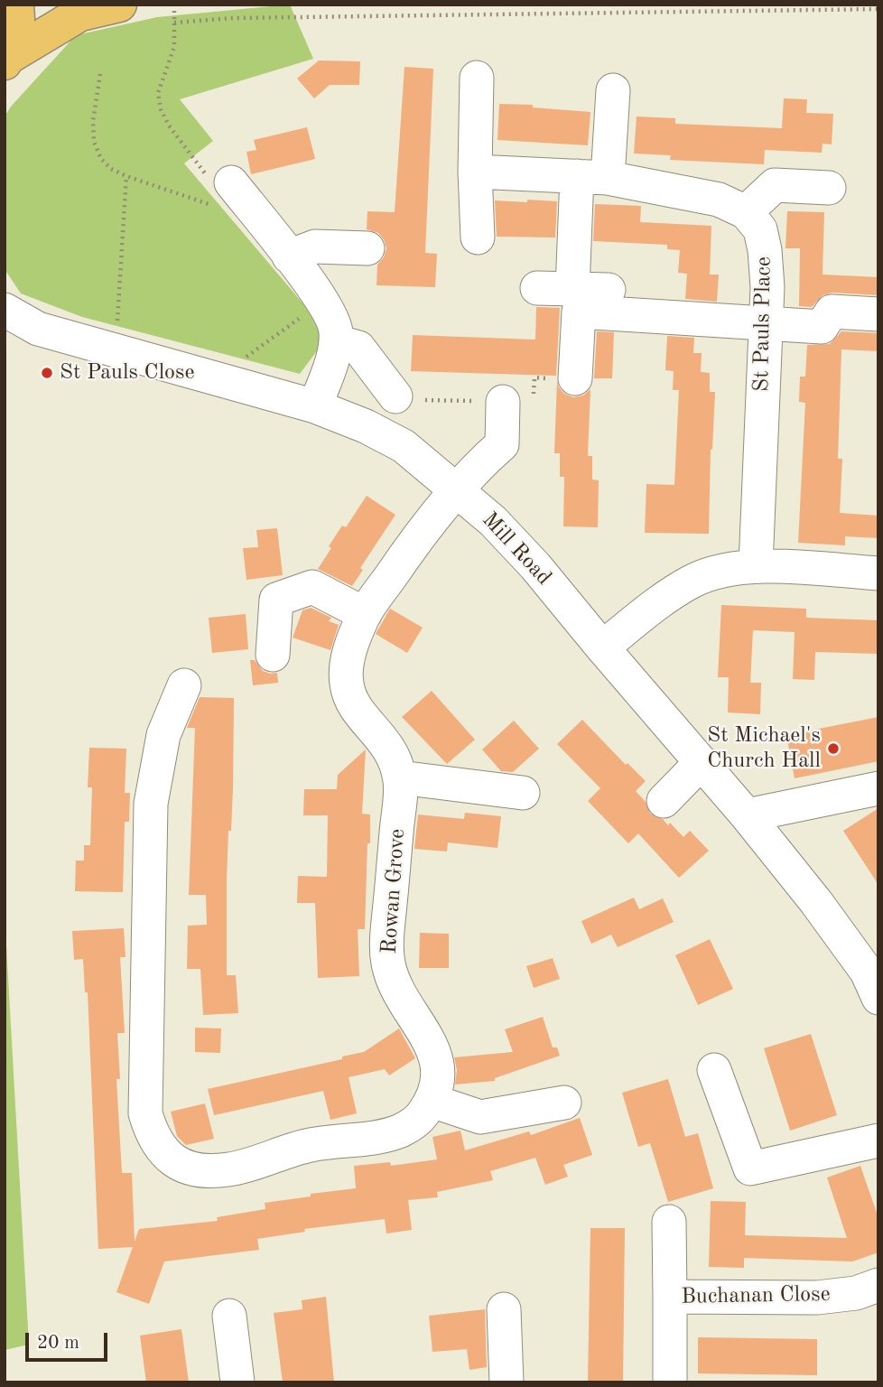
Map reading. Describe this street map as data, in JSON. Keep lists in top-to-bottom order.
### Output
{
  "streets": {
    "street": [
      "St Pauls Place",
      "Mill Road",
      "Rowan Grove",
      "Buchanan Close"
    ]
  },
  "crossings": [
    ["Mill Road", "Rowan Grove"]
  ],
  "places": ["St Pauls Close", "St Michael's Church Hall"],
  "scale_bar": "20 m"
}
